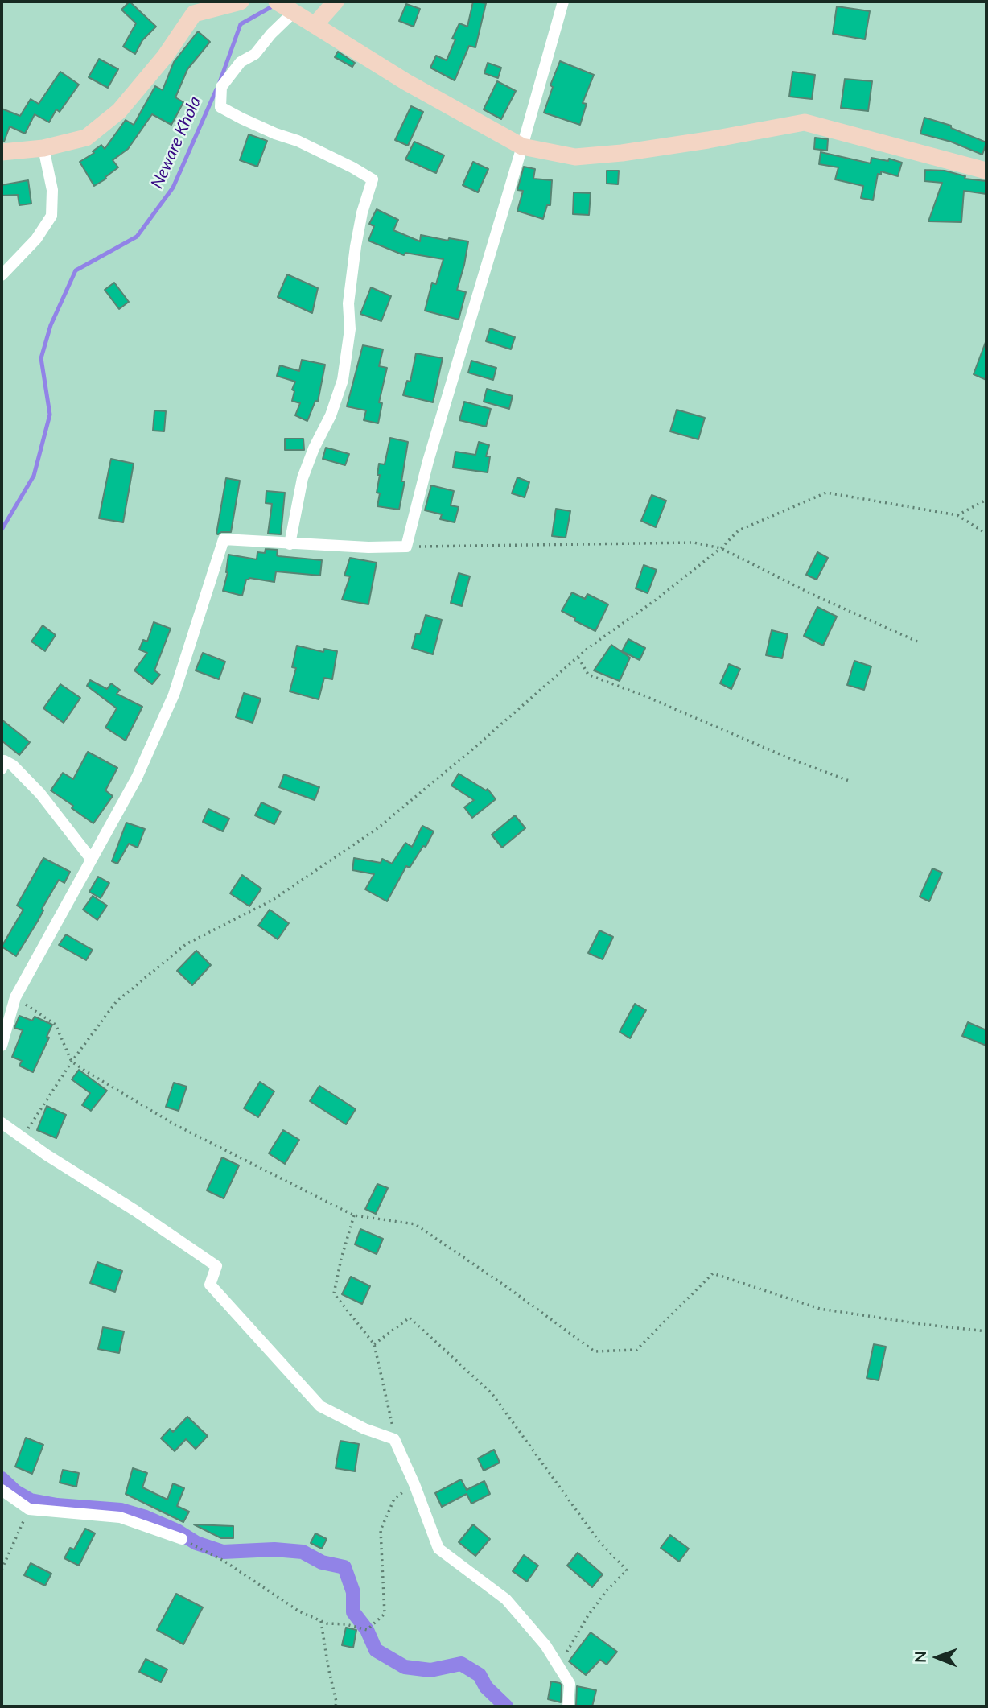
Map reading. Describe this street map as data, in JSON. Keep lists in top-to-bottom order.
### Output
{
  "water": ["Neware Khola"],
  "north": "left"
}
